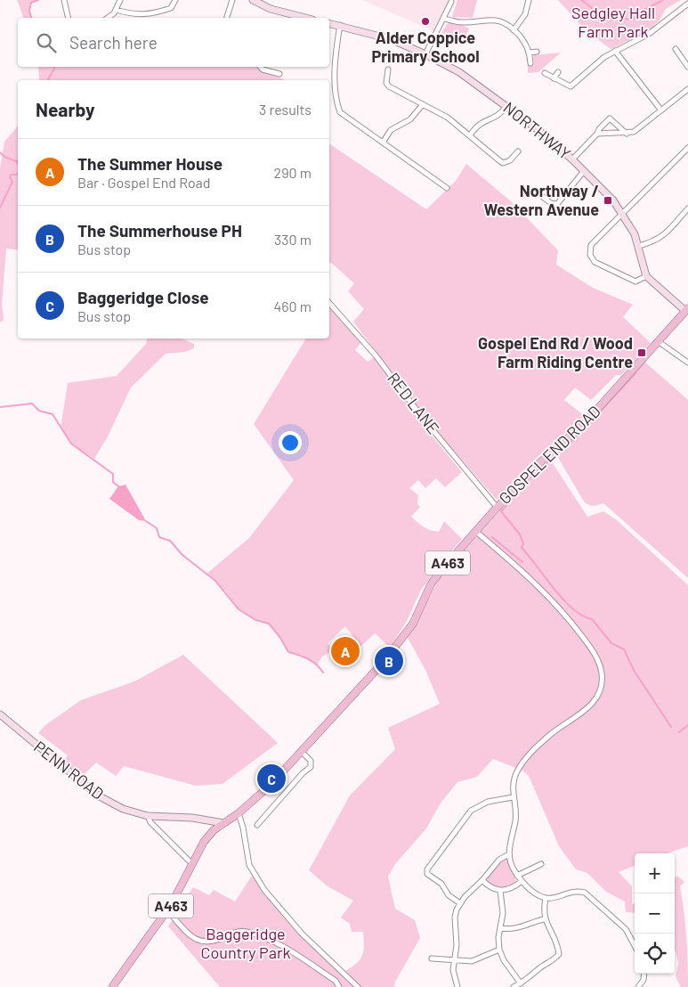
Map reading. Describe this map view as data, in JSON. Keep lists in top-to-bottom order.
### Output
{
  "streets": {
    "main road": ["GOSPEL END ROAD", "A463"],
    "street": ["NORTHWAY", "RED LANE", "PENN ROAD"]
  },
  "crossings": [
    ["RED LANE", "GOSPEL END ROAD"],
    ["GOSPEL END ROAD", "A463"],
    ["GOSPEL END ROAD", "PENN ROAD"],
    ["A463", "PENN ROAD"]
  ],
  "parks": ["Sedgley Hall Farm Park", "Baggeridge Country Park"],
  "places": {
    "other": ["Alder Coppice Primary School"],
    "transit": ["Northway / Western Avenue", "Gospel End Rd / Wood Farm Riding Centre"]
  },
  "page": {
    "search": "Search here",
    "heading": ["Nearby", "3 results"],
    "list": [
      {
        "mark": "A",
        "name": "The Summer House",
        "note": "Bar · Gospel End Road",
        "value": "290 m"
      },
      {
        "mark": "B",
        "name": "The Summerhouse PH",
        "note": "Bus stop",
        "value": "330 m"
      },
      {
        "mark": "C",
        "name": "Baggeridge Close",
        "note": "Bus stop",
        "value": "460 m"
      }
    ],
    "pins": ["A", "B", "C"],
    "map_buttons": ["+", "−"]
  }
}
